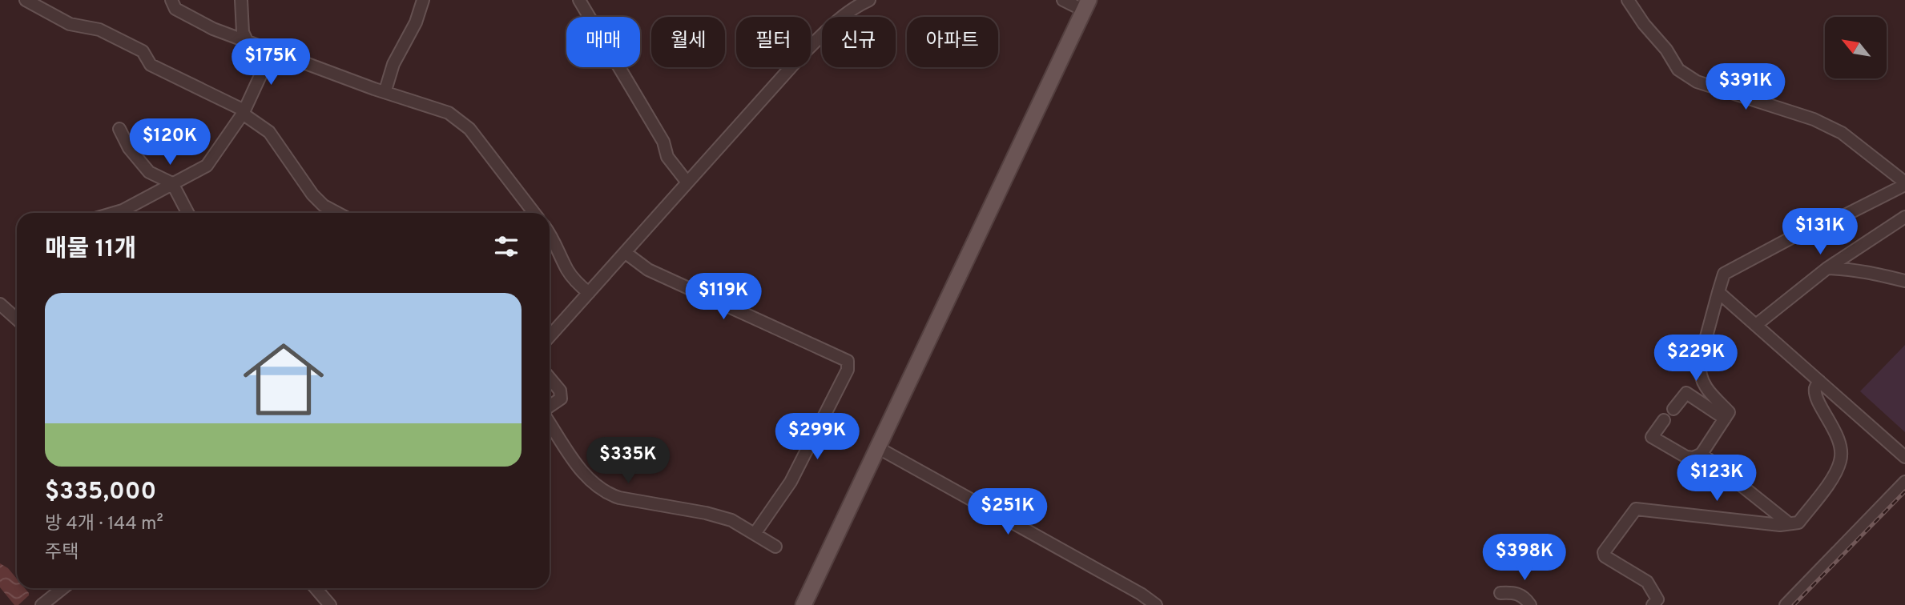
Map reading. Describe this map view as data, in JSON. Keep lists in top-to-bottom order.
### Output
{
  "north": "top left",
  "page": {
    "chip": [
      "매매",
      "월세",
      "필터",
      "신규",
      "아파트"
    ],
    "price": [
      "$175K",
      "$391K",
      "$120K",
      "$131K",
      "$119K",
      "$229K",
      "$299K",
      "$335K",
      "$123K",
      "$251K",
      "$398K"
    ],
    "heading": "매물 11개",
    "list": [
      {
        "name": "$335,000",
        "note": "방 4개 · 144 m² · 주택"
      }
    ]
  }
}
